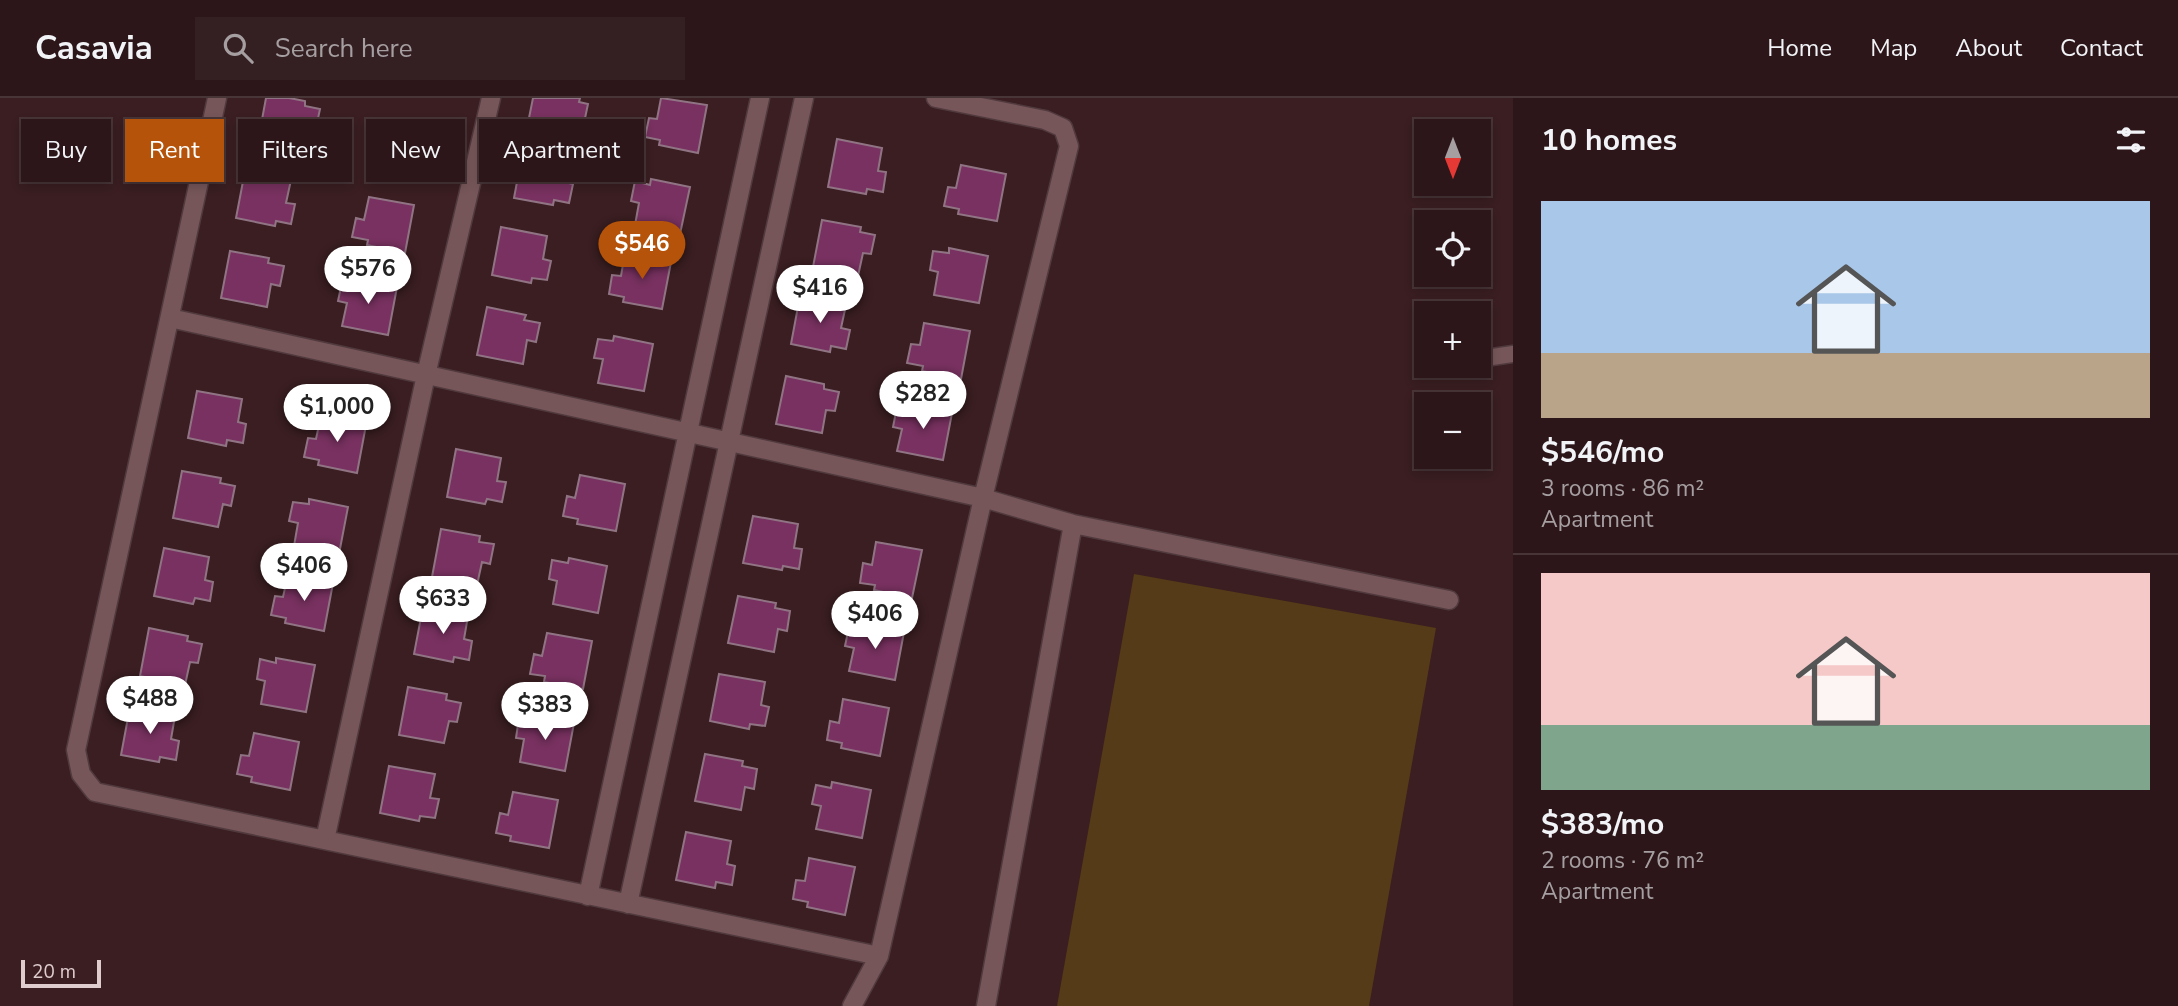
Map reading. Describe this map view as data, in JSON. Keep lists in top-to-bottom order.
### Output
{
  "scale_bar": "20 m",
  "north": "bottom",
  "page": {
    "header": "Casavia",
    "search": "Search here",
    "nav": [
      "Home",
      "Map",
      "About",
      "Contact"
    ],
    "heading": "10 homes",
    "map_buttons": ["+", "−"],
    "chip": [
      "Buy",
      "Rent",
      "Filters",
      "New",
      "Apartment"
    ],
    "list": [
      {
        "name": "$546/mo",
        "note": "3 rooms · 86 m² · Apartment"
      },
      {
        "name": "$383/mo",
        "note": "2 rooms · 76 m² · Apartment"
      }
    ],
    "price": [
      "$546",
      "$576",
      "$416",
      "$282",
      "$1,000",
      "$406",
      "$633",
      "$406",
      "$488",
      "$383"
    ],
    "scale": "20 m"
  }
}
